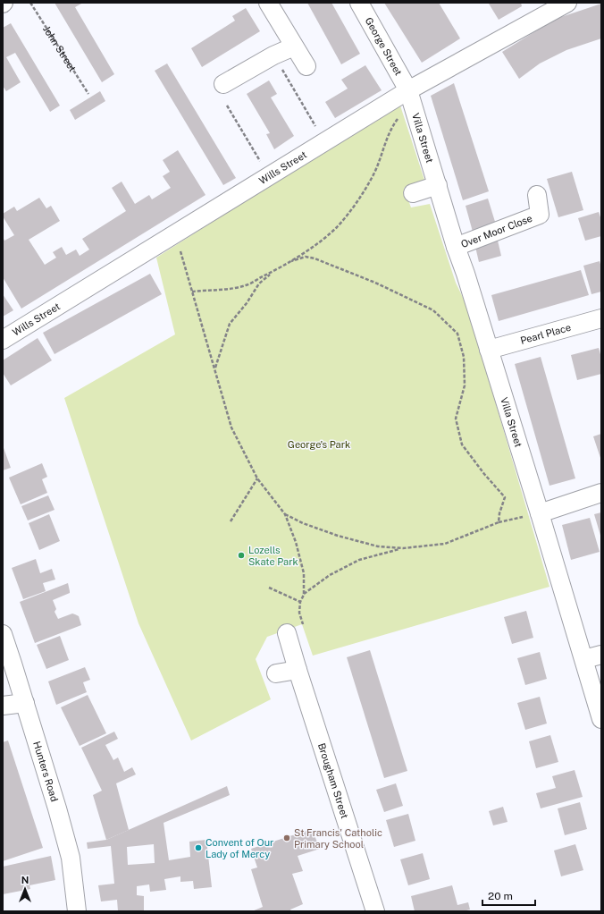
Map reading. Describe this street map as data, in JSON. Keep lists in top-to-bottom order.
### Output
{
  "streets": {
    "street": [
      "George Street",
      "Villa Street",
      "Wills Street",
      "Over Moor Close",
      "Pearl Place",
      "Hunters Road",
      "Brougham Street"
    ],
    "path": ["John Street"]
  },
  "crossings": [
    ["George Street", "Villa Street"],
    ["George Street", "Wills Street"],
    ["Villa Street", "Wills Street"],
    ["Villa Street", "Over Moor Close"],
    ["Villa Street", "Pearl Place"]
  ],
  "parks": ["George's Park"],
  "places": ["Lozells Skate Park", "St Francis' Catholic Primary School", "Convent of Our Lady of Mercy"],
  "scale_bar": "20 m",
  "north": "top"
}
